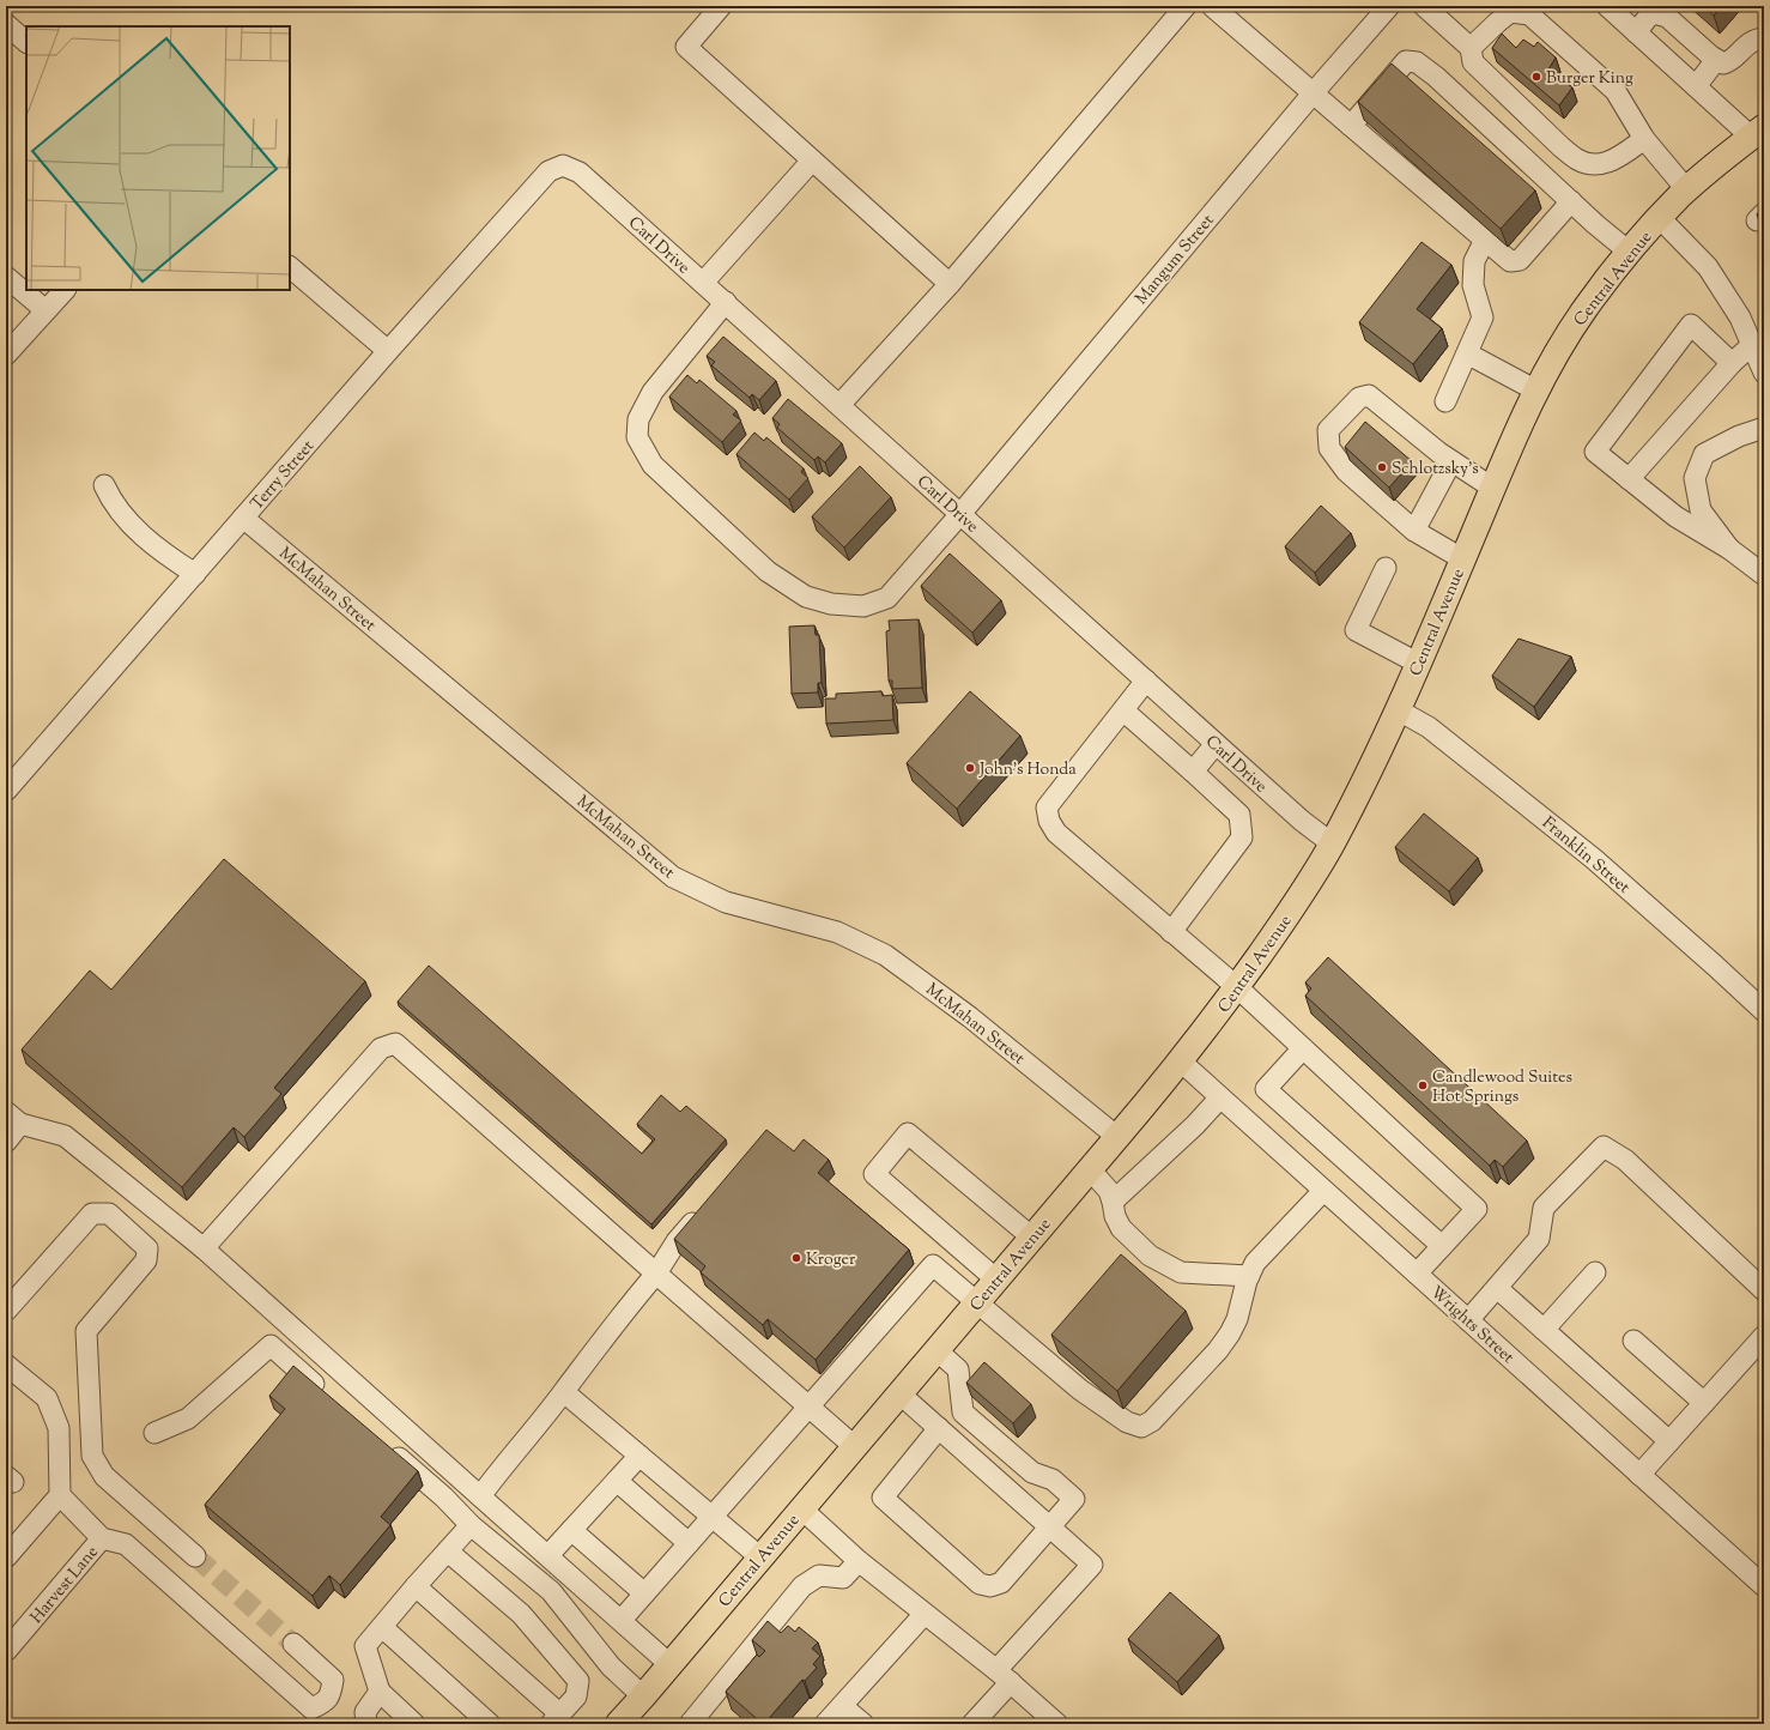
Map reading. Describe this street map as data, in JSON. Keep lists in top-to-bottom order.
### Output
{
  "streets": {
    "main road": ["Central Avenue"],
    "street": [
      "Carl Drive",
      "Mangum Street",
      "Terry Street",
      "McMahan Street",
      "Franklin Street",
      "Wrights Street",
      "Harvest Lane"
    ]
  },
  "crossings": [
    ["Carl Drive", "Mangum Street"],
    ["Carl Drive", "Central Avenue"],
    ["Carl Drive", "Terry Street"],
    ["Central Avenue", "McMahan Street"],
    ["Central Avenue", "Franklin Street"],
    ["Central Avenue", "Wrights Street"],
    ["Terry Street", "McMahan Street"]
  ],
  "places": [
    "Burger King",
    "Schlotzsky's",
    "John's Honda",
    "Candlewood Suites Hot Springs",
    "Kroger"
  ]
}
